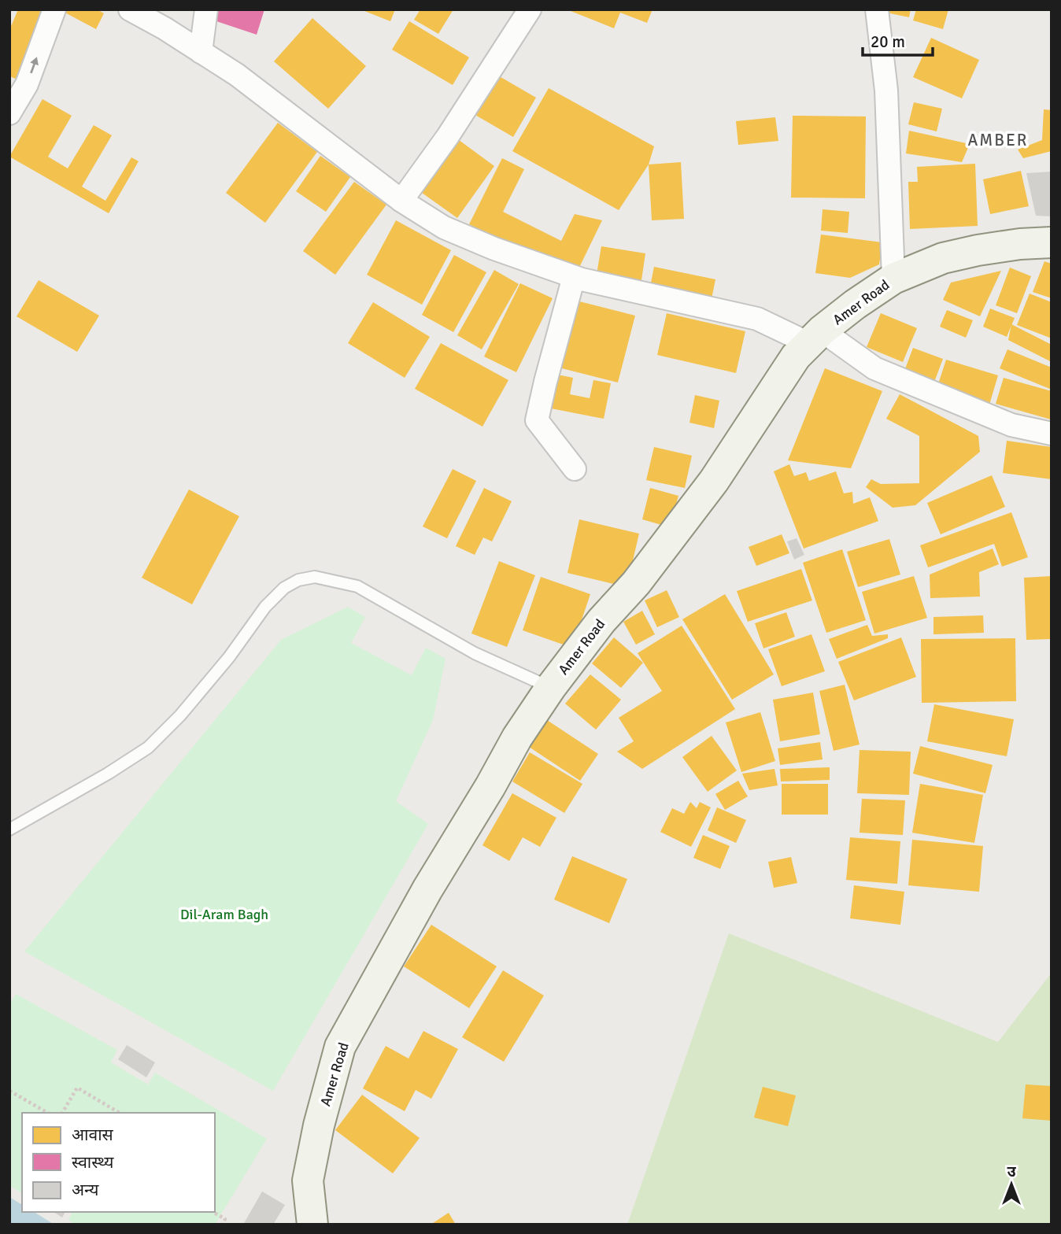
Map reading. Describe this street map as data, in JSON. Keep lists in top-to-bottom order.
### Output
{
  "streets": {
    "main road": ["Amer Road"]
  },
  "districts": ["AMBER"],
  "parks": ["Dil-Aram Bagh"],
  "legend": ["आवास", "स्वास्थ्य", "अन्य"],
  "scale_bar": "20 m",
  "north": "top"
}
